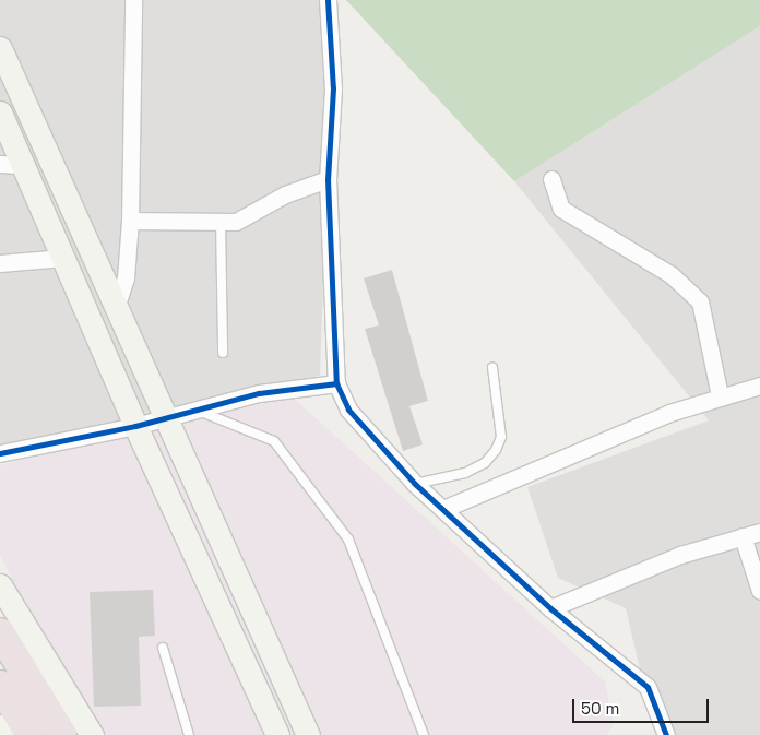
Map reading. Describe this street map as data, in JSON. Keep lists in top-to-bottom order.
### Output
{
  "scale_bar": "50 m"
}
